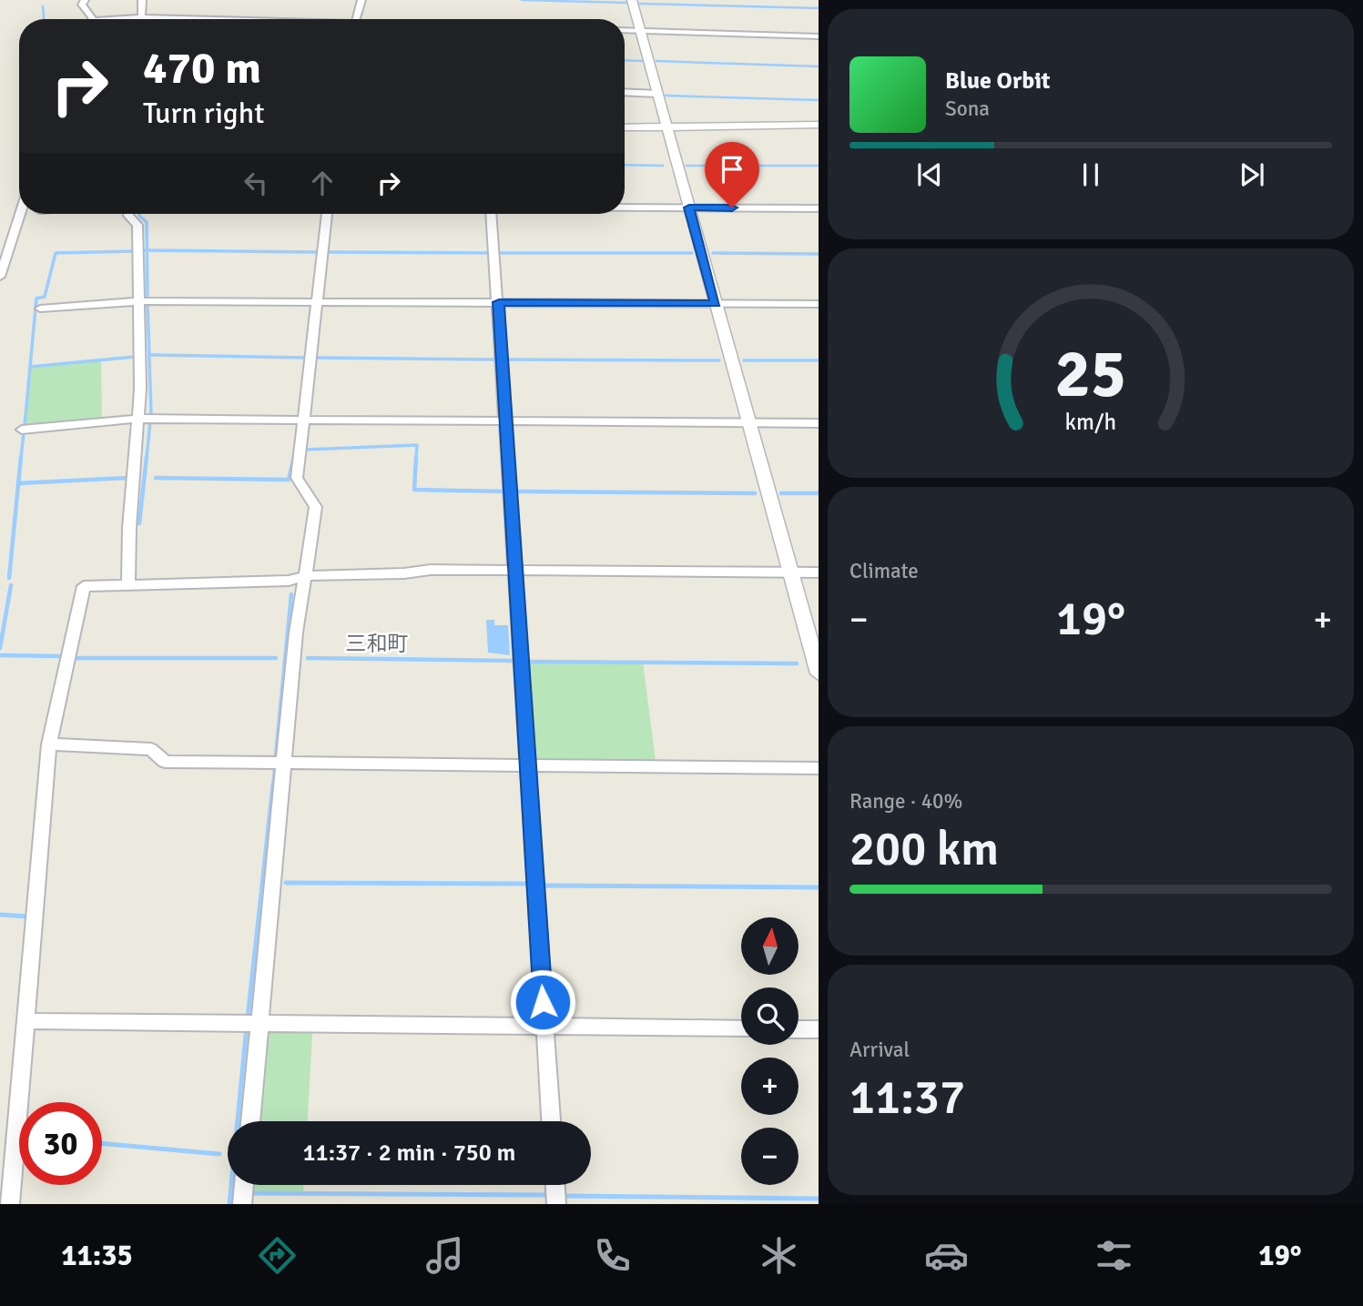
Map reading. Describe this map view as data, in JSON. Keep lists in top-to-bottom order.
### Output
{
  "districts": ["三和町"],
  "north": "top",
  "page": {
    "turn": ["470 m", "Turn right"],
    "song": ["Blue Orbit", "Sona"],
    "tile": [
      "Climate",
      ["Range · 40%", "200 km"],
      ["Arrival", "11:37"]
    ],
    "heat": ["−", "19°", "+"],
    "map_buttons": ["+", "−"],
    "limit": "30",
    "trip": "11:37 · 2 min · 750 m",
    "tabs": ["11:35", "19°"],
    "gauge": ["25", "km/h"]
  }
}
